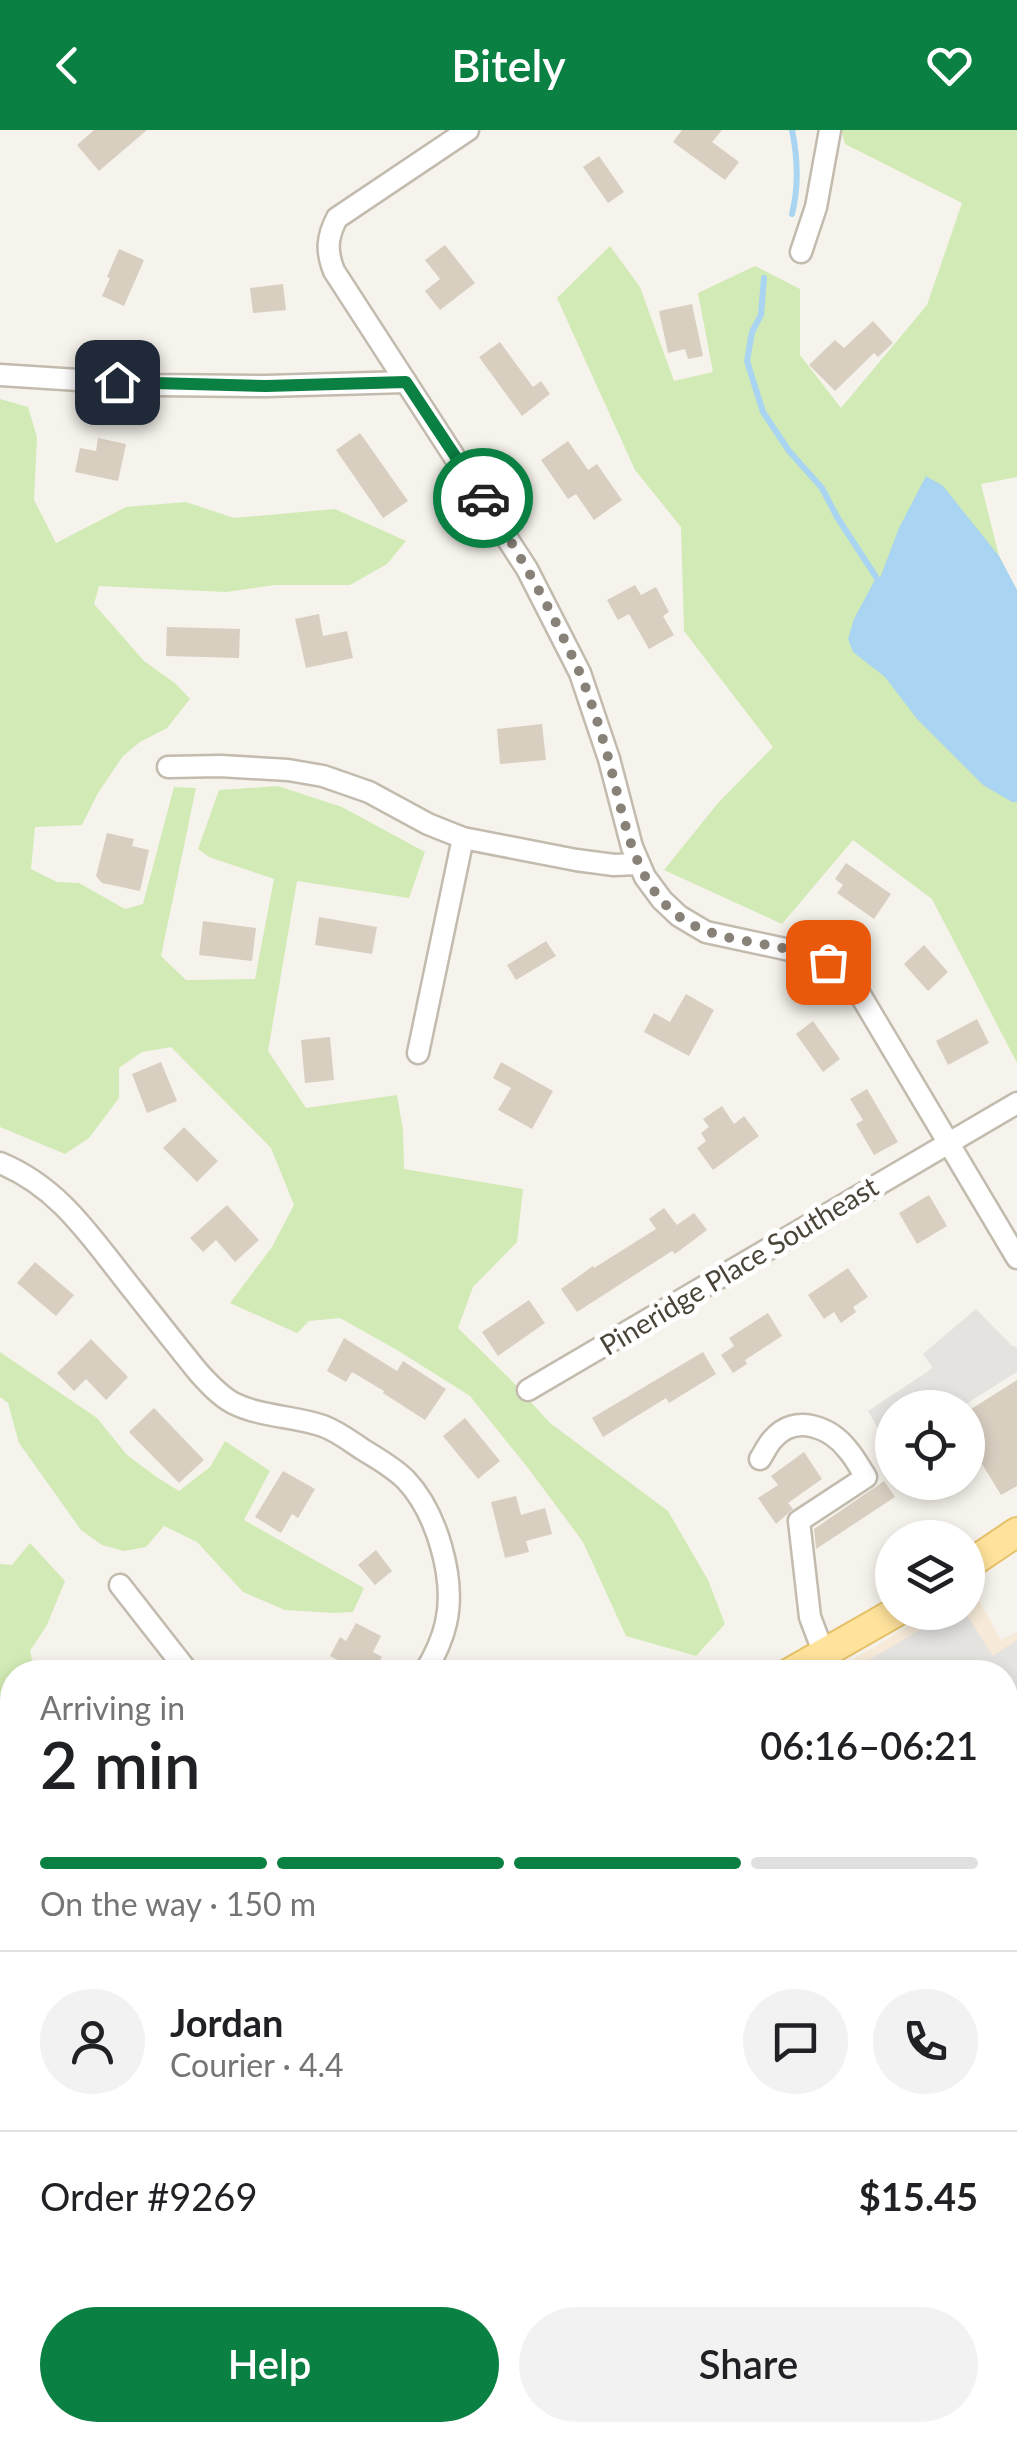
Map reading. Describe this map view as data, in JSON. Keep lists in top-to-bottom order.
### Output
{
  "streets": {
    "street": ["Pineridge Place Southeast"]
  },
  "page": {
    "header": "Bitely",
    "heading": ["2 min", "Arriving in", "06:16–06:21"],
    "panel": [
      "Jordan",
      "Courier · 4.4",
      "Order #9269",
      "$15.45"
    ],
    "bar": "On the way · 150 m",
    "buttons": ["Help", "Share"]
  }
}
